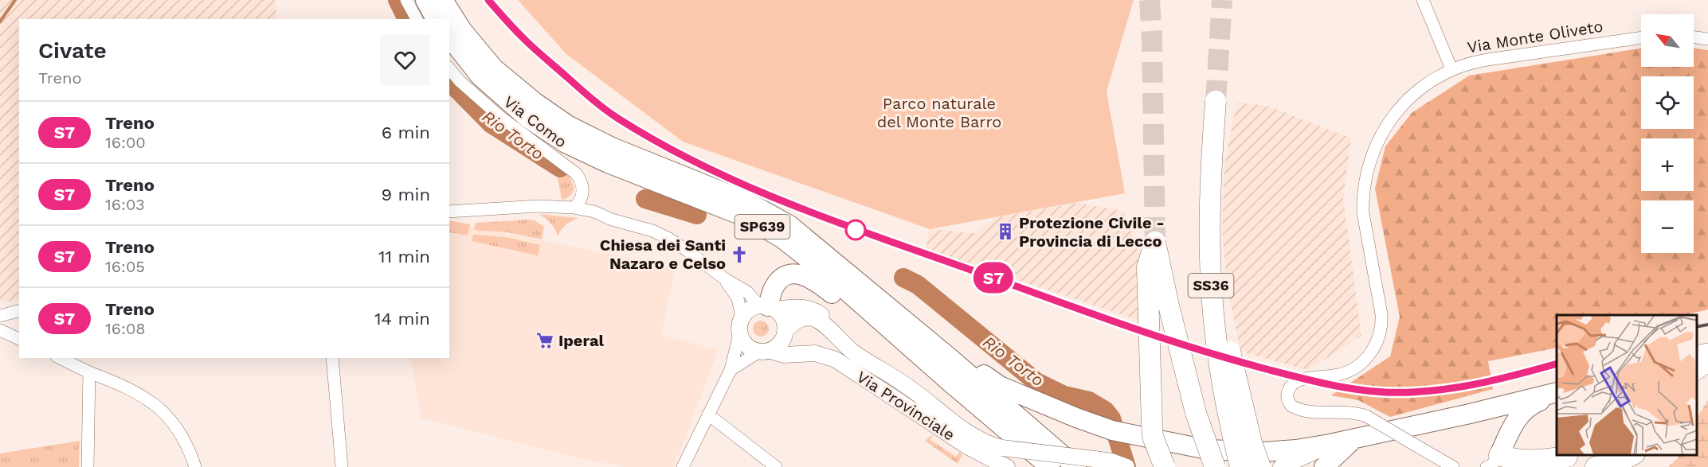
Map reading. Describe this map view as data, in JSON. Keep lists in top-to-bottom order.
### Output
{
  "streets": {
    "highway": ["SS36"],
    "main road": ["SP639"],
    "street": ["Via Monte Oliveto", "Via Como", "Via Provinciale"]
  },
  "water": ["Rio Torto"],
  "parks": ["Parco naturale del Monte Barro"],
  "places": {
    "building": ["Protezione Civile - Provincia di Lecco"],
    "church": ["Chiesa dei Santi Nazaro e Celso"],
    "supermarket": ["Iperal"]
  },
  "north": "top left",
  "page": {
    "on_map": "S7",
    "map_buttons": ["+", "−"],
    "heading": ["Civate", "Treno"],
    "list": [
      {
        "mark": "S7",
        "name": "Treno",
        "note": "16:00",
        "value": "6 min"
      },
      {
        "mark": "S7",
        "name": "Treno",
        "note": "16:03",
        "value": "9 min"
      },
      {
        "mark": "S7",
        "name": "Treno",
        "note": "16:05",
        "value": "11 min"
      },
      {
        "mark": "S7",
        "name": "Treno",
        "note": "16:08",
        "value": "14 min"
      }
    ]
  }
}
